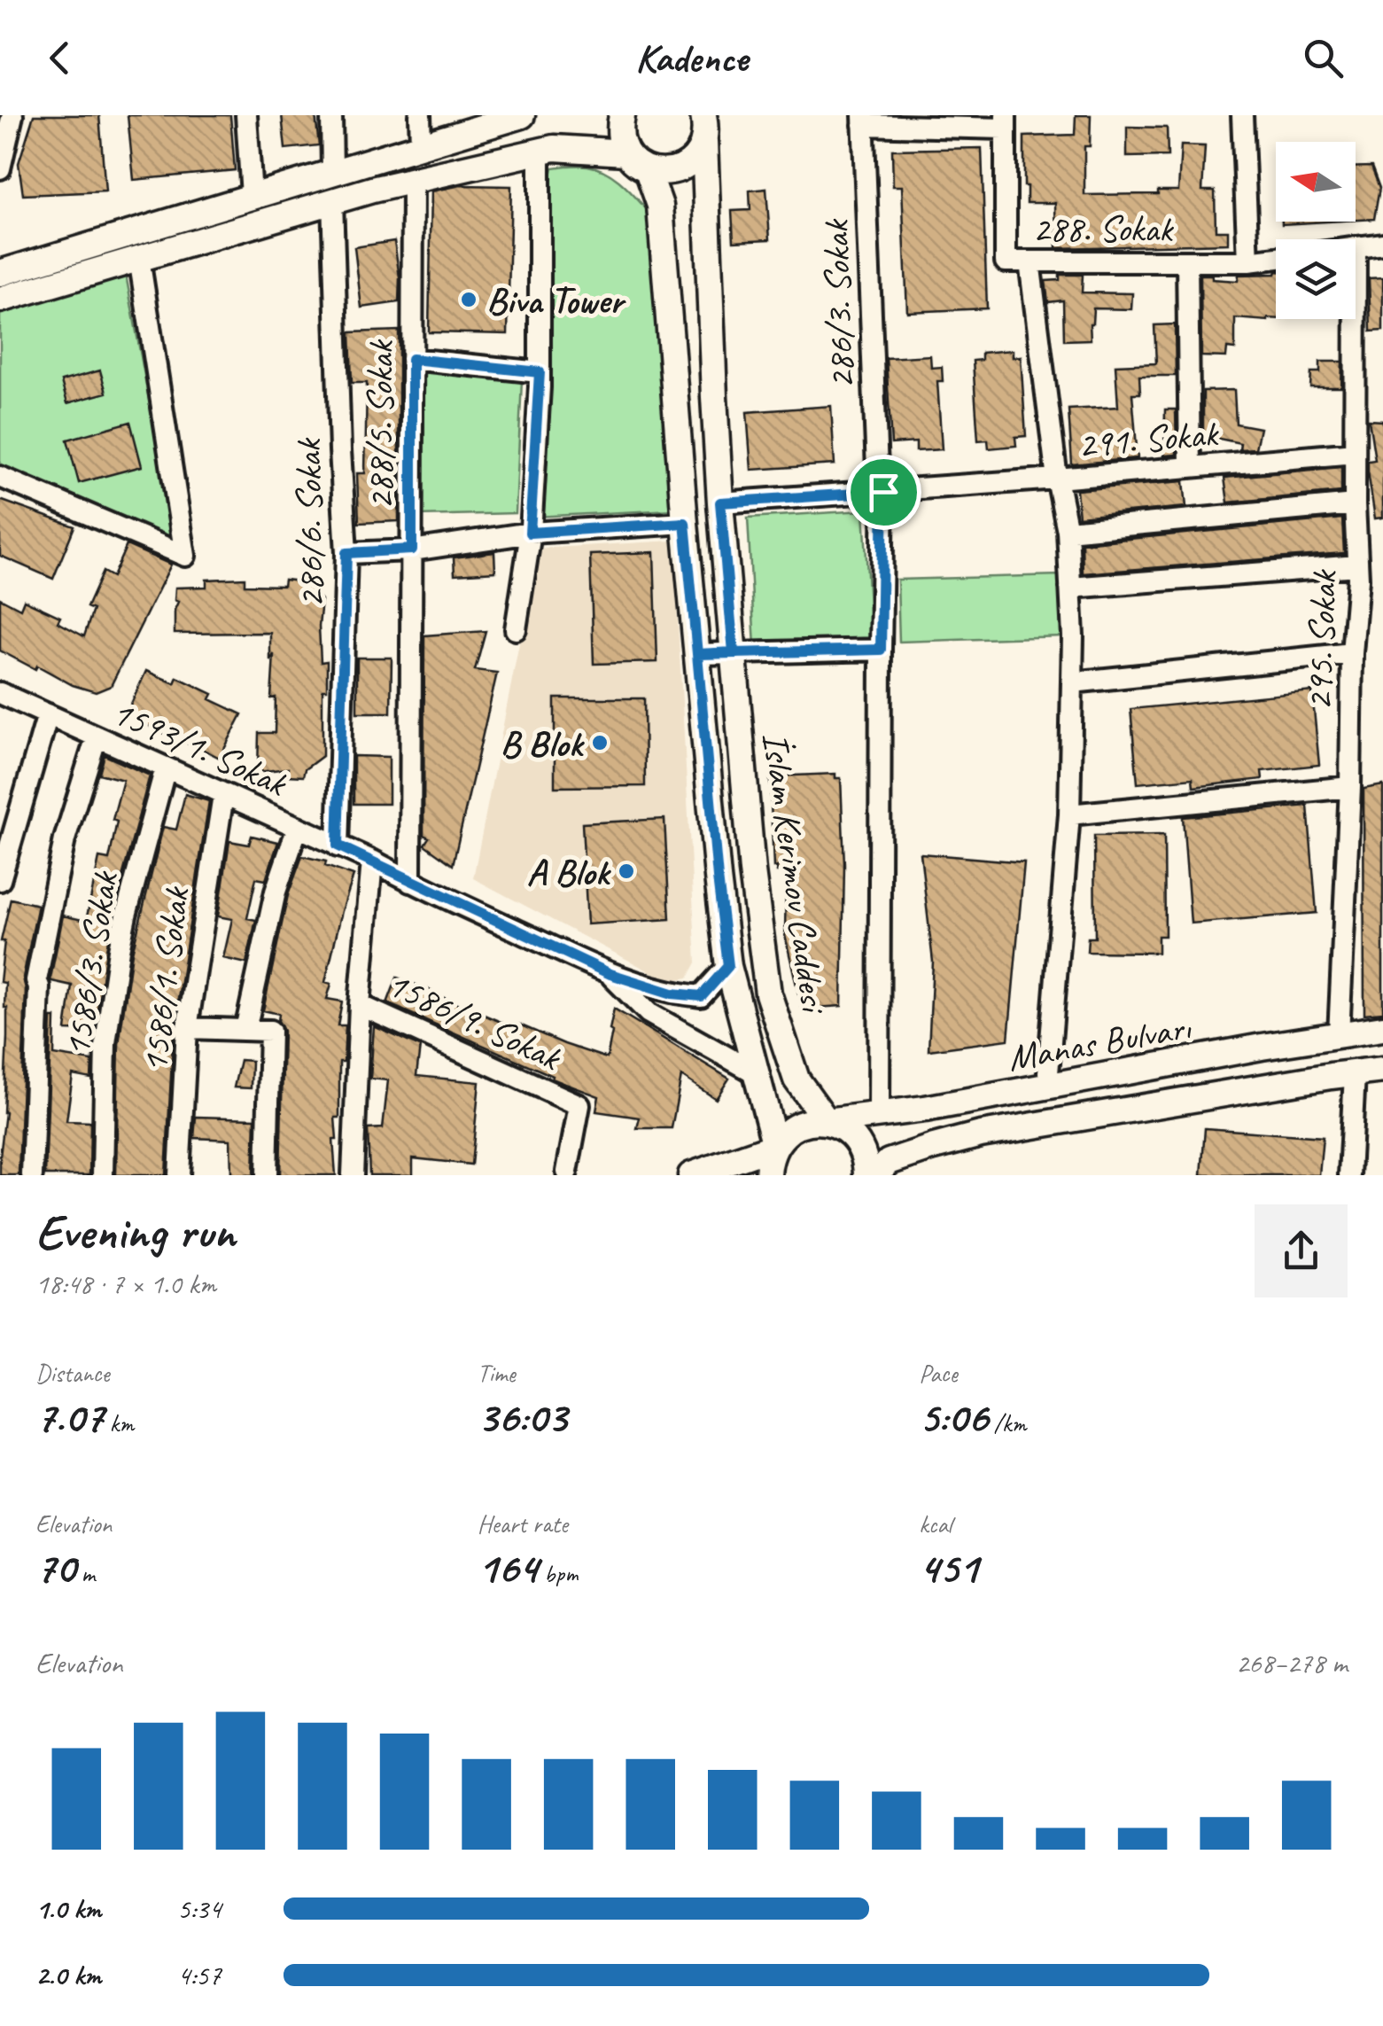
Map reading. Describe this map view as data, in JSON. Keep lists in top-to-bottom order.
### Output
{
  "streets": {
    "main road": ["İslam Kerimov Caddesi", "Manas Bulvarı"],
    "street": [
      "288. Sokak",
      "286/3. Sokak",
      "288/5. Sokak",
      "291. Sokak",
      "286/6. Sokak",
      "295. Sokak",
      "1593/1. Sokak",
      "1586/3. Sokak",
      "1586/1. Sokak",
      "1586/9. Sokak"
    ]
  },
  "crossings": [
    ["288. Sokak", "291. Sokak"],
    ["286/3. Sokak", "Manas Bulvarı"],
    ["288/5. Sokak", "1593/1. Sokak"],
    ["291. Sokak", "295. Sokak"],
    ["286/6. Sokak", "1593/1. Sokak"],
    ["295. Sokak", "Manas Bulvarı"],
    ["1593/1. Sokak", "İslam Kerimov Caddesi"],
    ["1593/1. Sokak", "1586/3. Sokak"],
    ["1593/1. Sokak", "1586/1. Sokak"],
    ["1593/1. Sokak", "1586/9. Sokak"],
    ["İslam Kerimov Caddesi", "Manas Bulvarı"]
  ],
  "places": ["Biva Tower", "B Blok", "A Blok"],
  "north": "left",
  "page": {
    "header": "Kadence",
    "heading": ["Evening run", "18:48 · 7 × 1.0 km"],
    "stats": [
      ["Distance", "7.07 km"],
      ["Time", "36:03"],
      ["Pace", "5:06 /km"],
      ["Elevation", "70 m"],
      ["Heart rate", "164 bpm"],
      ["kcal", "451"]
    ],
    "chart": ["Elevation", "268–278 m"],
    "list": [
      {
        "name": "1.0 km",
        "note": "5:34"
      },
      {
        "name": "2.0 km",
        "note": "4:57"
      }
    ]
  }
}
